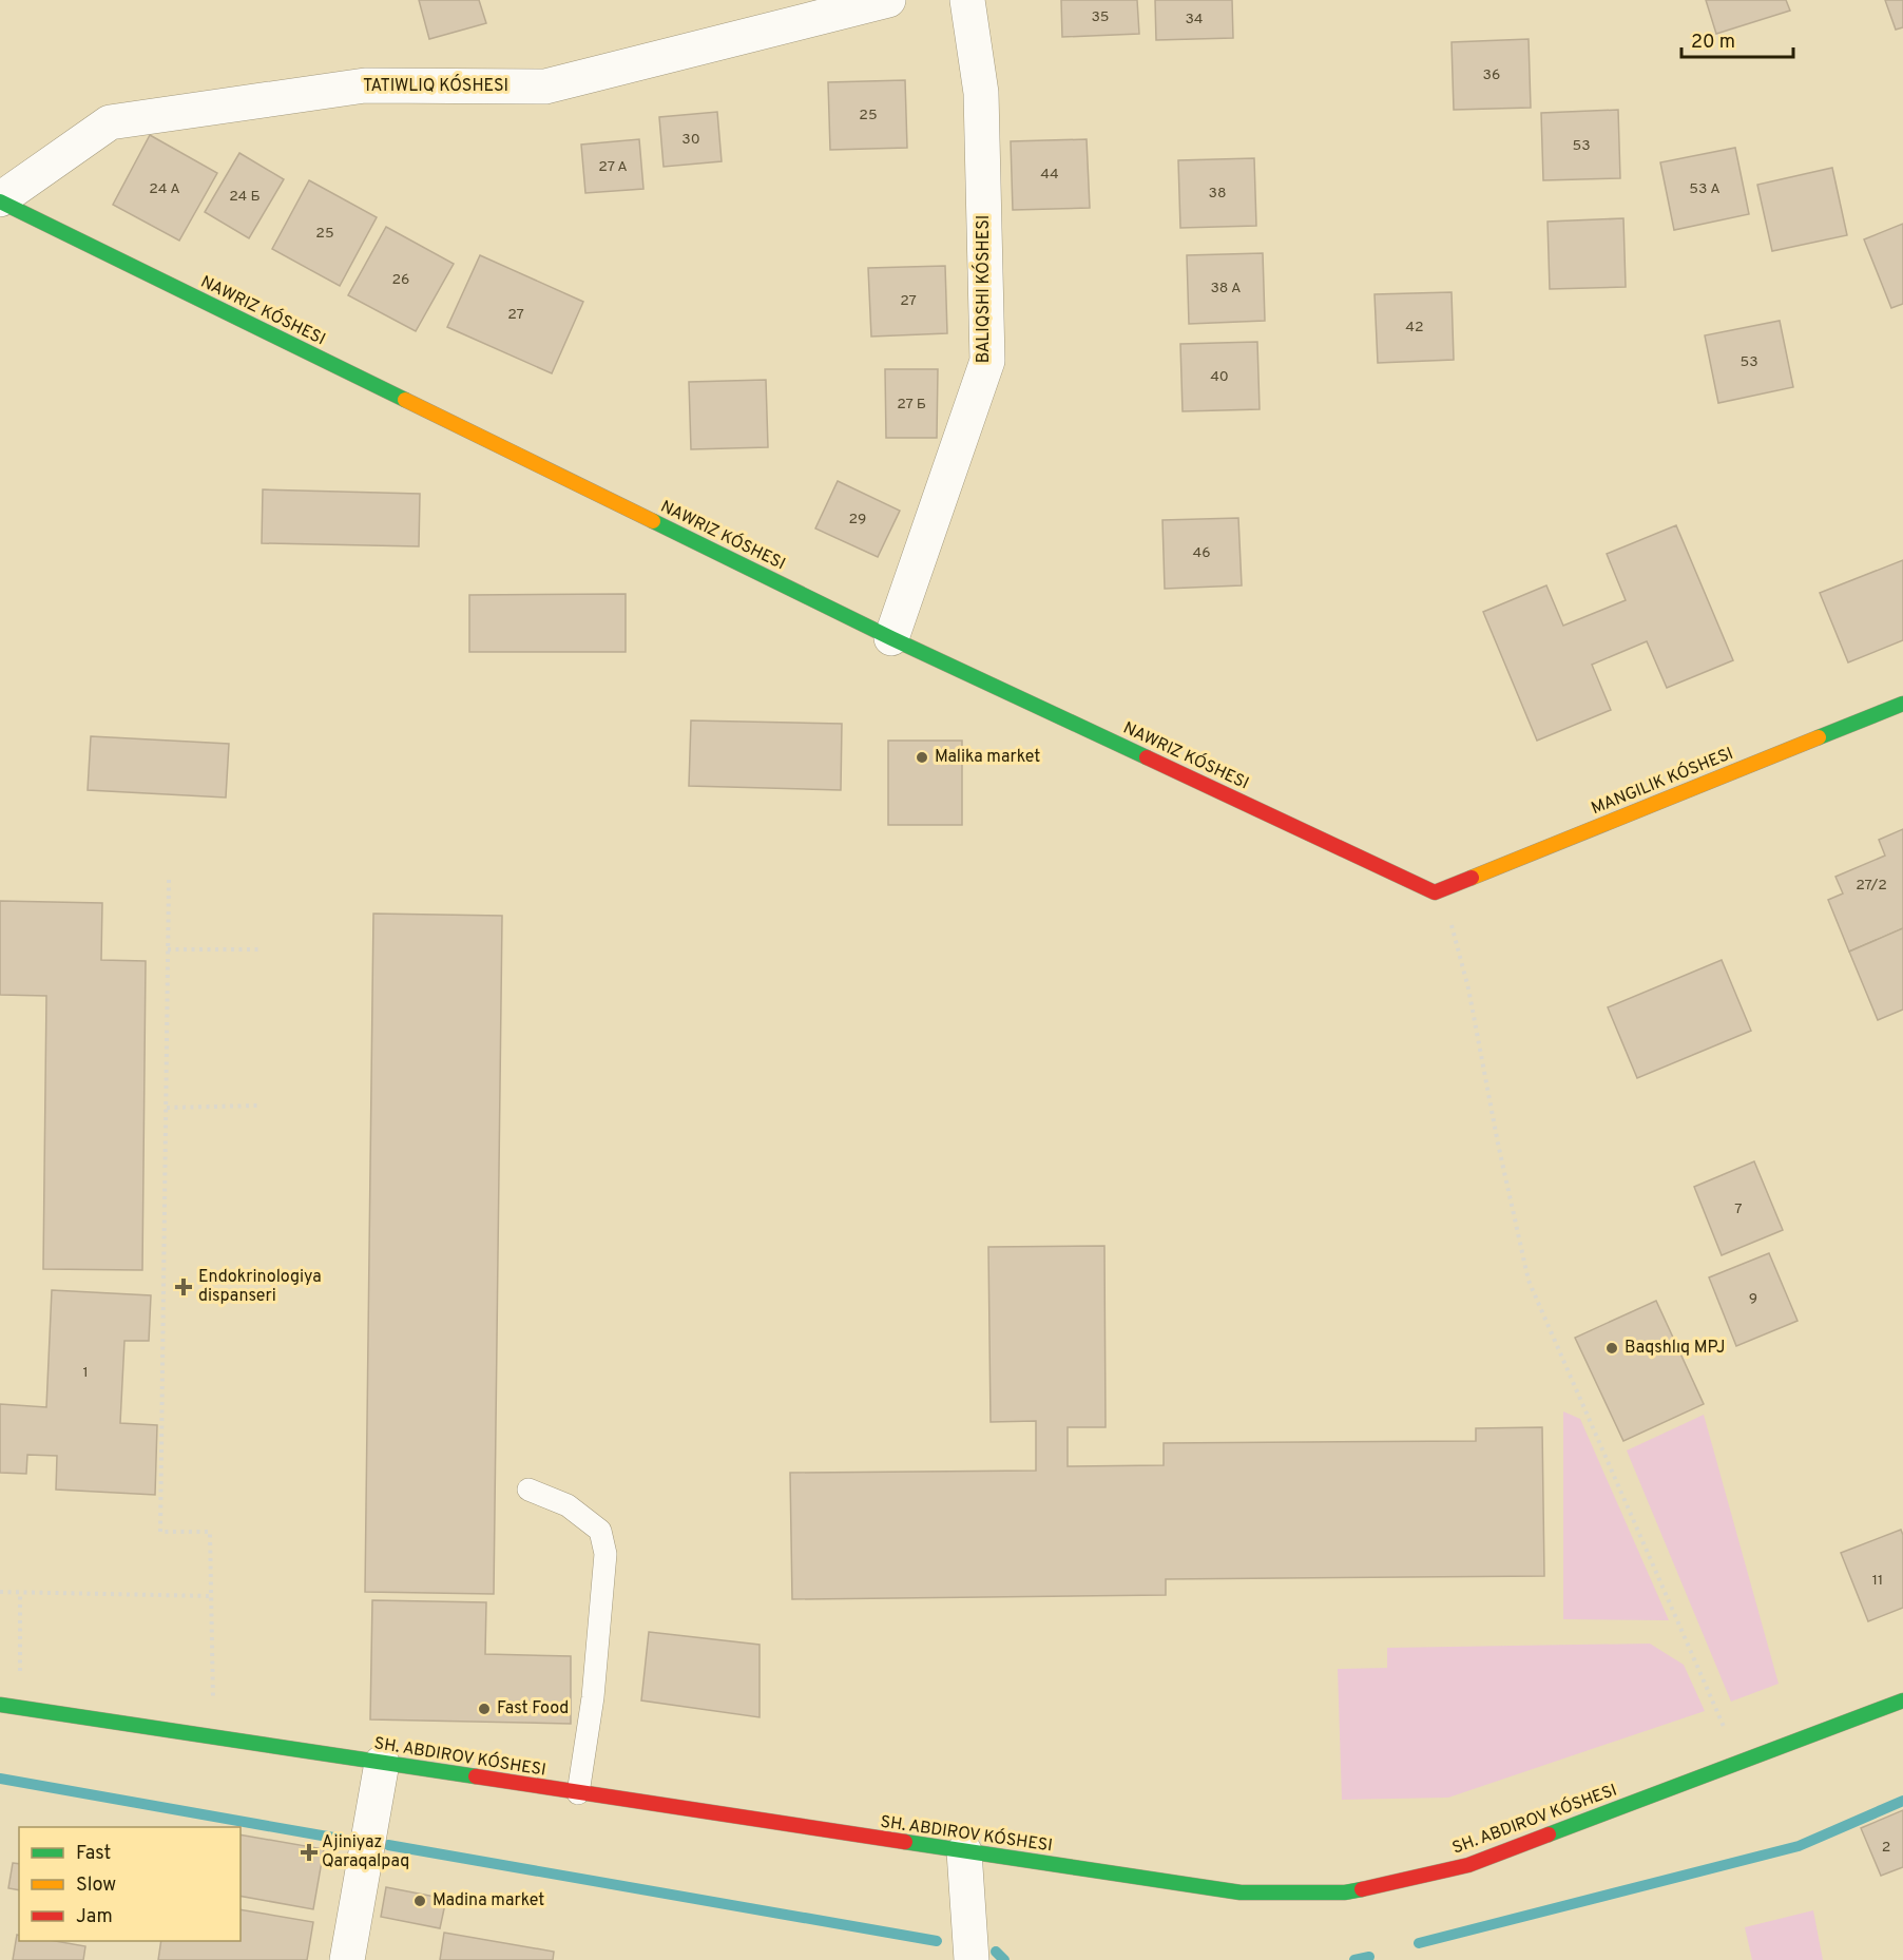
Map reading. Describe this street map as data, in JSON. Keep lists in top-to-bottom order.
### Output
{
  "streets": {
    "street": ["MANGILIK KÓSHESI", "SH. ABDIROV KÓSHESI"]
  },
  "places": {
    "other": [
      "Malika market",
      "Baqshlıq MPJ",
      "Fast Food",
      "Madina market"
    ],
    "health": ["Endokrinologiya dispanseri", "Ajiniyaz Qaraqalpaq"]
  },
  "house_numbers": [
    "35",
    "34",
    "36",
    "25",
    "30",
    "53",
    "27 А",
    "44",
    "24 А",
    "53 А",
    "38",
    "24 Б",
    "25",
    "26",
    "38 А",
    "27",
    "27",
    "42",
    "53",
    "40",
    "27 Б",
    "29",
    "46",
    "27/2",
    "7",
    "9",
    "1",
    "11",
    "2"
  ],
  "legend": ["Fast", "Slow", "Jam"],
  "scale_bar": "20 m"
}
